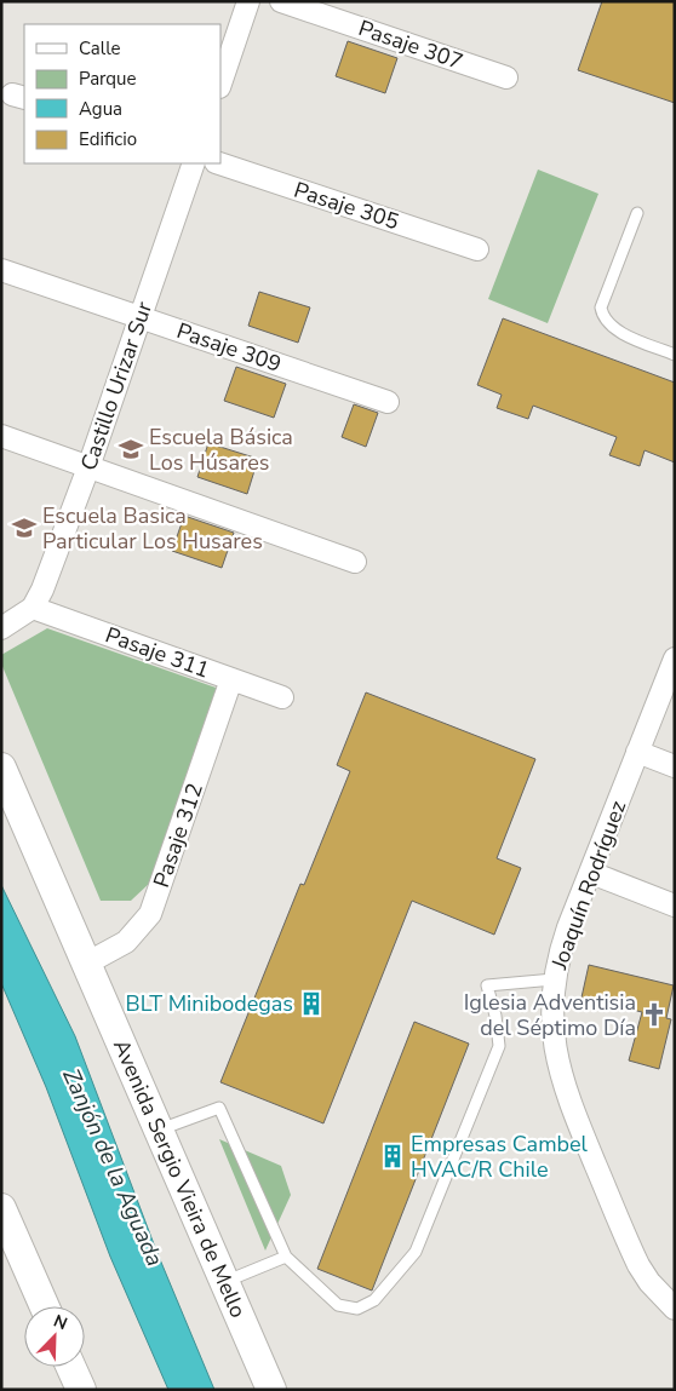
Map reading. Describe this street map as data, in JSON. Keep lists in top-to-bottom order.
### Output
{
  "streets": {
    "main road": ["Avenida Sergio Vieira de Mello"],
    "street": [
      "Pasaje 307",
      "Pasaje 305",
      "Pasaje 309",
      "Castillo Urizar Sur",
      "Pasaje 311",
      "Pasaje 312",
      "Joaquín Rodríguez"
    ]
  },
  "crossings": [
    ["Pasaje 309", "Castillo Urizar Sur"],
    ["Castillo Urizar Sur", "Pasaje 311"],
    ["Pasaje 311", "Pasaje 312"],
    ["Pasaje 312", "Avenida Sergio Vieira de Mello"]
  ],
  "water": ["Zanjón de la Aguada"],
  "places": {
    "school or university": ["Escuela Básica Los Húsares", "Escuela Basica Particular Los Husares"],
    "building": ["BLT Minibodegas", "Empresas Cambel HVAC/R Chile"],
    "church": ["Iglesia Adventisia del Séptimo Día"]
  },
  "legend": [
    "Calle",
    "Parque",
    "Agua",
    "Edificio"
  ],
  "north": "top right"
}
